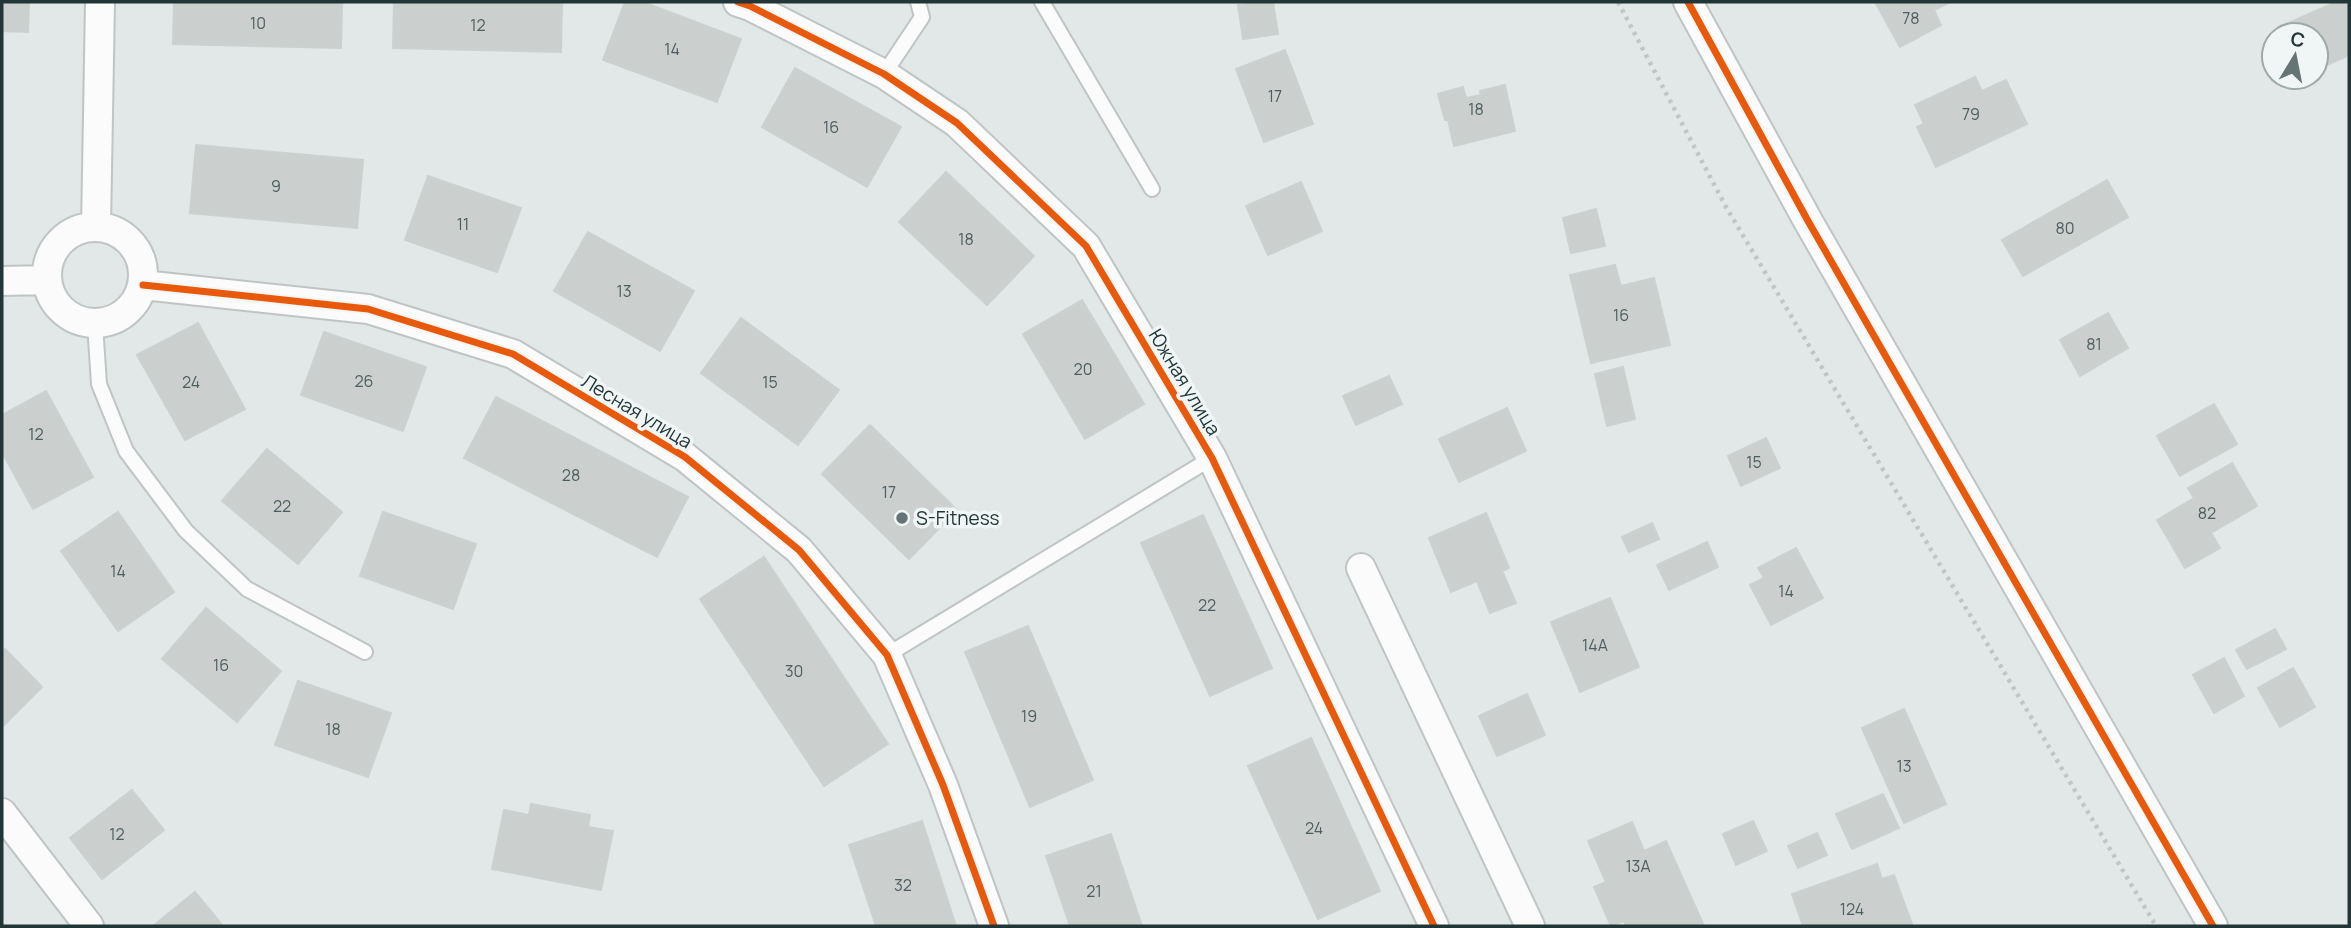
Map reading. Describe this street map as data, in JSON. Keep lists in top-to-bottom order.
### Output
{
  "streets": {
    "street": ["Южная улица", "Лесная улица"]
  },
  "places": ["S-Fitness"],
  "house_numbers": [
    "78",
    "10",
    "12",
    "14",
    "17",
    "18",
    "79",
    "16",
    "9",
    "11",
    "80",
    "18",
    "13",
    "16",
    "81",
    "20",
    "26",
    "24",
    "15",
    "12",
    "15",
    "28",
    "17",
    "22",
    "82",
    "14",
    "14",
    "22",
    "14А",
    "16",
    "30",
    "19",
    "18",
    "13",
    "24",
    "12",
    "13А",
    "32",
    "21",
    "124"
  ],
  "north": "top"
}
